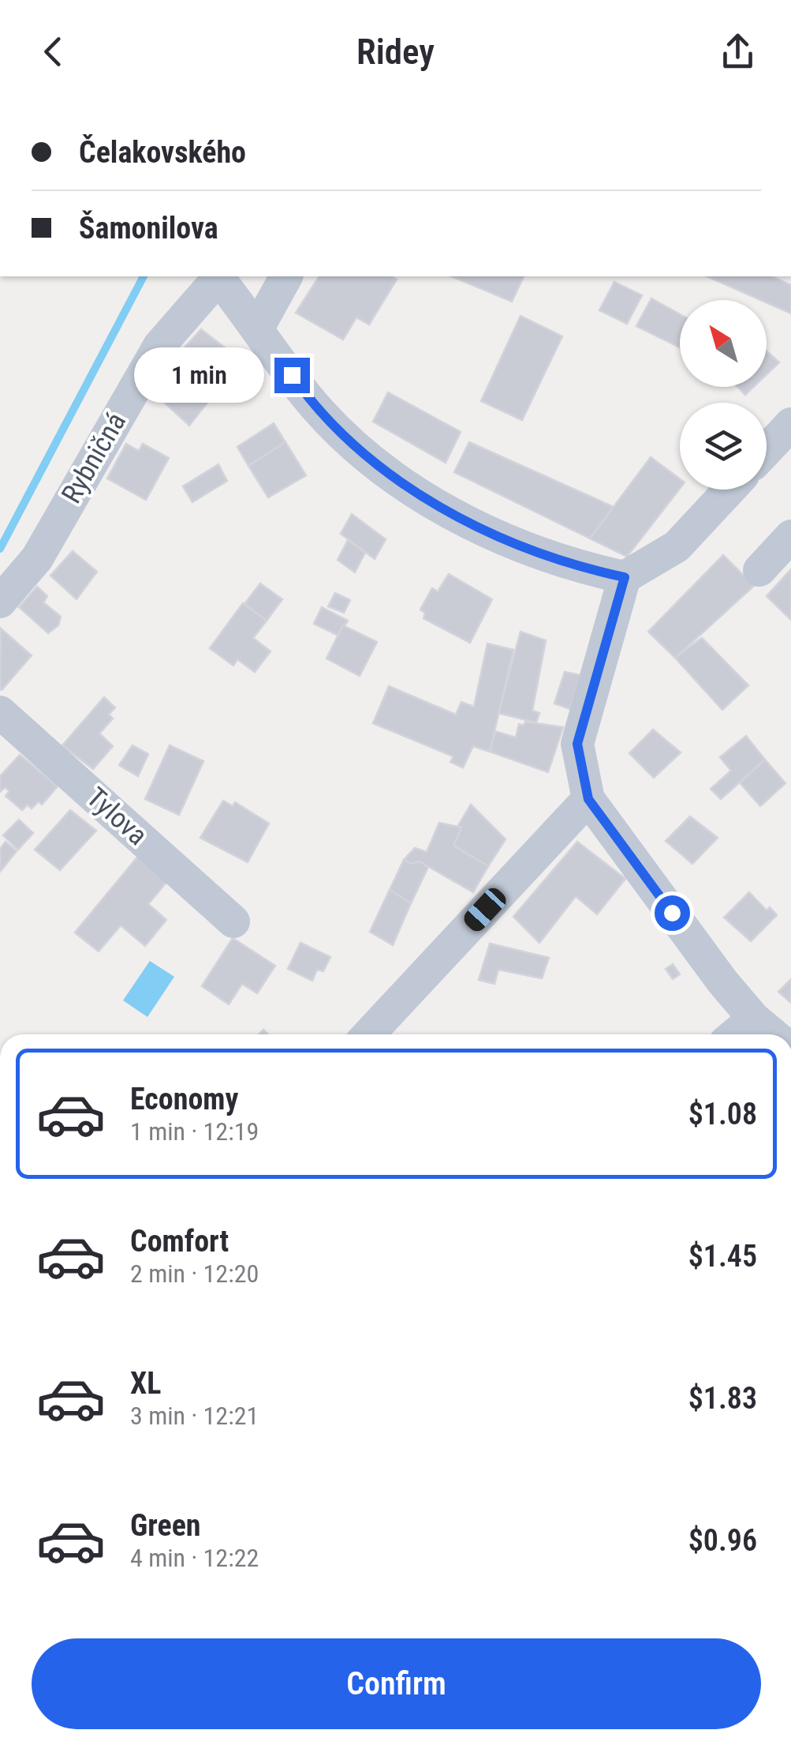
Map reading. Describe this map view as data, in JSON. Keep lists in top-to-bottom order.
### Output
{
  "streets": {
    "street": ["Rybničná", "Tylova"]
  },
  "north": "top left",
  "page": {
    "header": "Ridey",
    "banner": ["Čelakovského", "Šamonilova"],
    "bubble": "1 min",
    "list": [
      {
        "name": "Economy",
        "note": "1 min · 12:19",
        "value": "$1.08"
      },
      {
        "name": "Comfort",
        "note": "2 min · 12:20",
        "value": "$1.45"
      },
      {
        "name": "XL",
        "note": "3 min · 12:21",
        "value": "$1.83"
      },
      {
        "name": "Green",
        "note": "4 min · 12:22",
        "value": "$0.96"
      }
    ],
    "buttons": "Confirm"
  }
}
